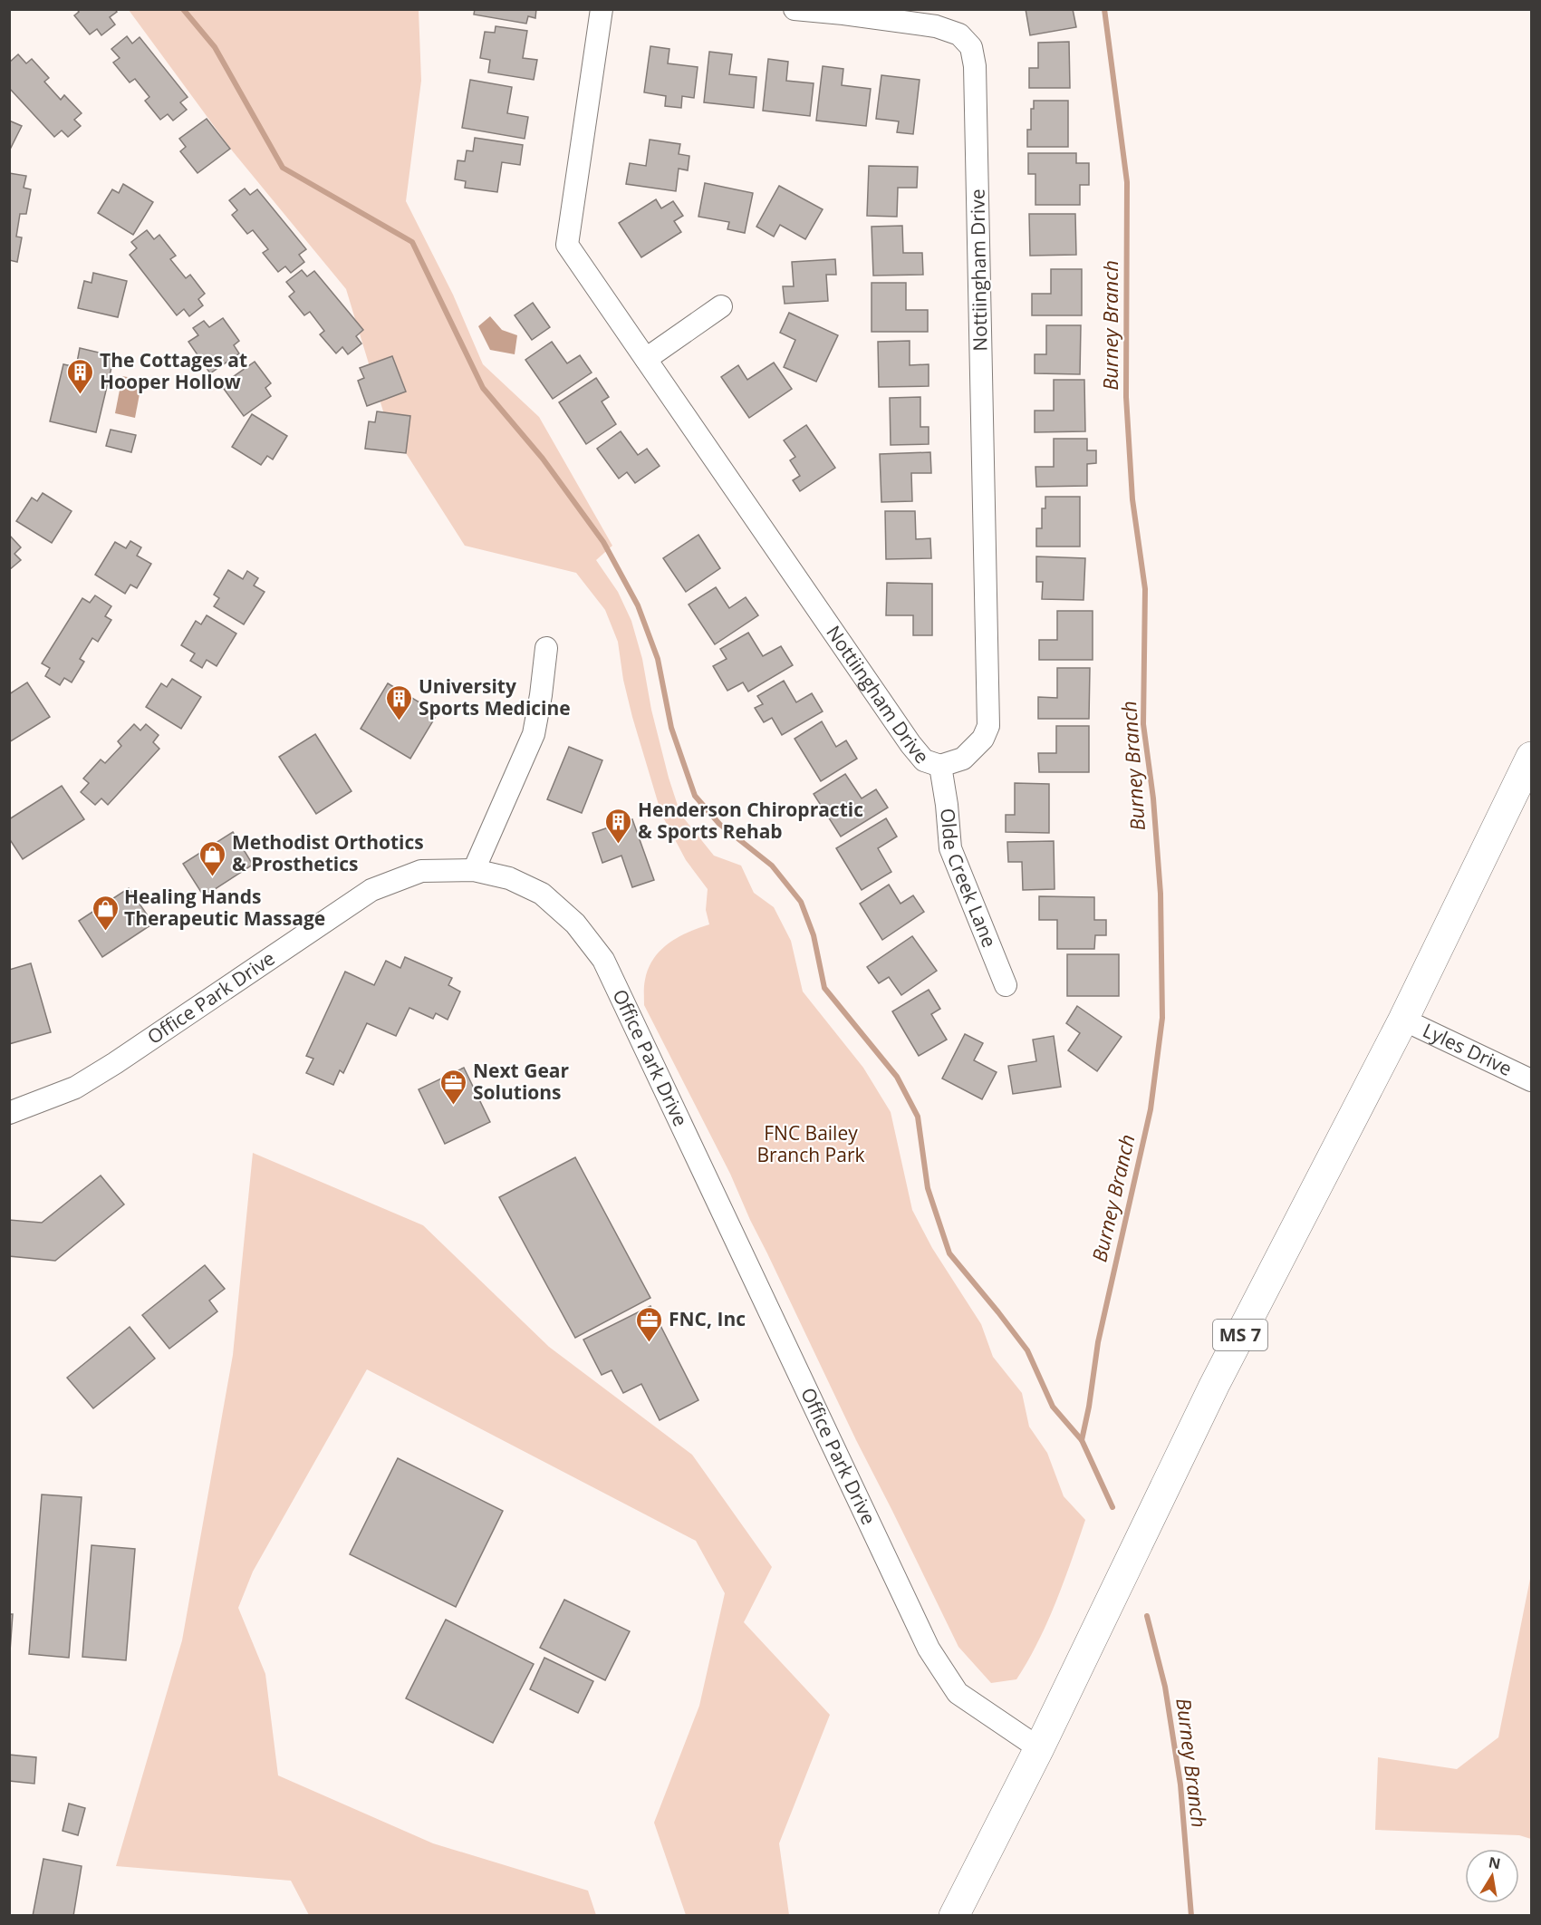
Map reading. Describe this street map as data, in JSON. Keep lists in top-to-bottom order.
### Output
{
  "streets": {
    "highway": ["MS 7"],
    "street": [
      "Nottiingham Drive",
      "Olde Creek Lane",
      "Office Park Drive",
      "Lyles Drive"
    ]
  },
  "crossings": [
    ["Nottiingham Drive", "Olde Creek Lane"],
    ["Office Park Drive", "MS 7"],
    ["Lyles Drive", "MS 7"]
  ],
  "water": ["Burney Branch"],
  "parks": ["FNC Bailey Branch Park"],
  "places": {
    "building": ["The Cottages at Hooper Hollow", "University Sports Medicine", "Henderson Chiropractic & Sports Rehab"],
    "shop": ["Methodist Orthotics & Prosthetics", "Healing Hands Therapeutic Massage"],
    "office": ["Next Gear Solutions", "FNC, Inc"]
  },
  "north": "top"
}
